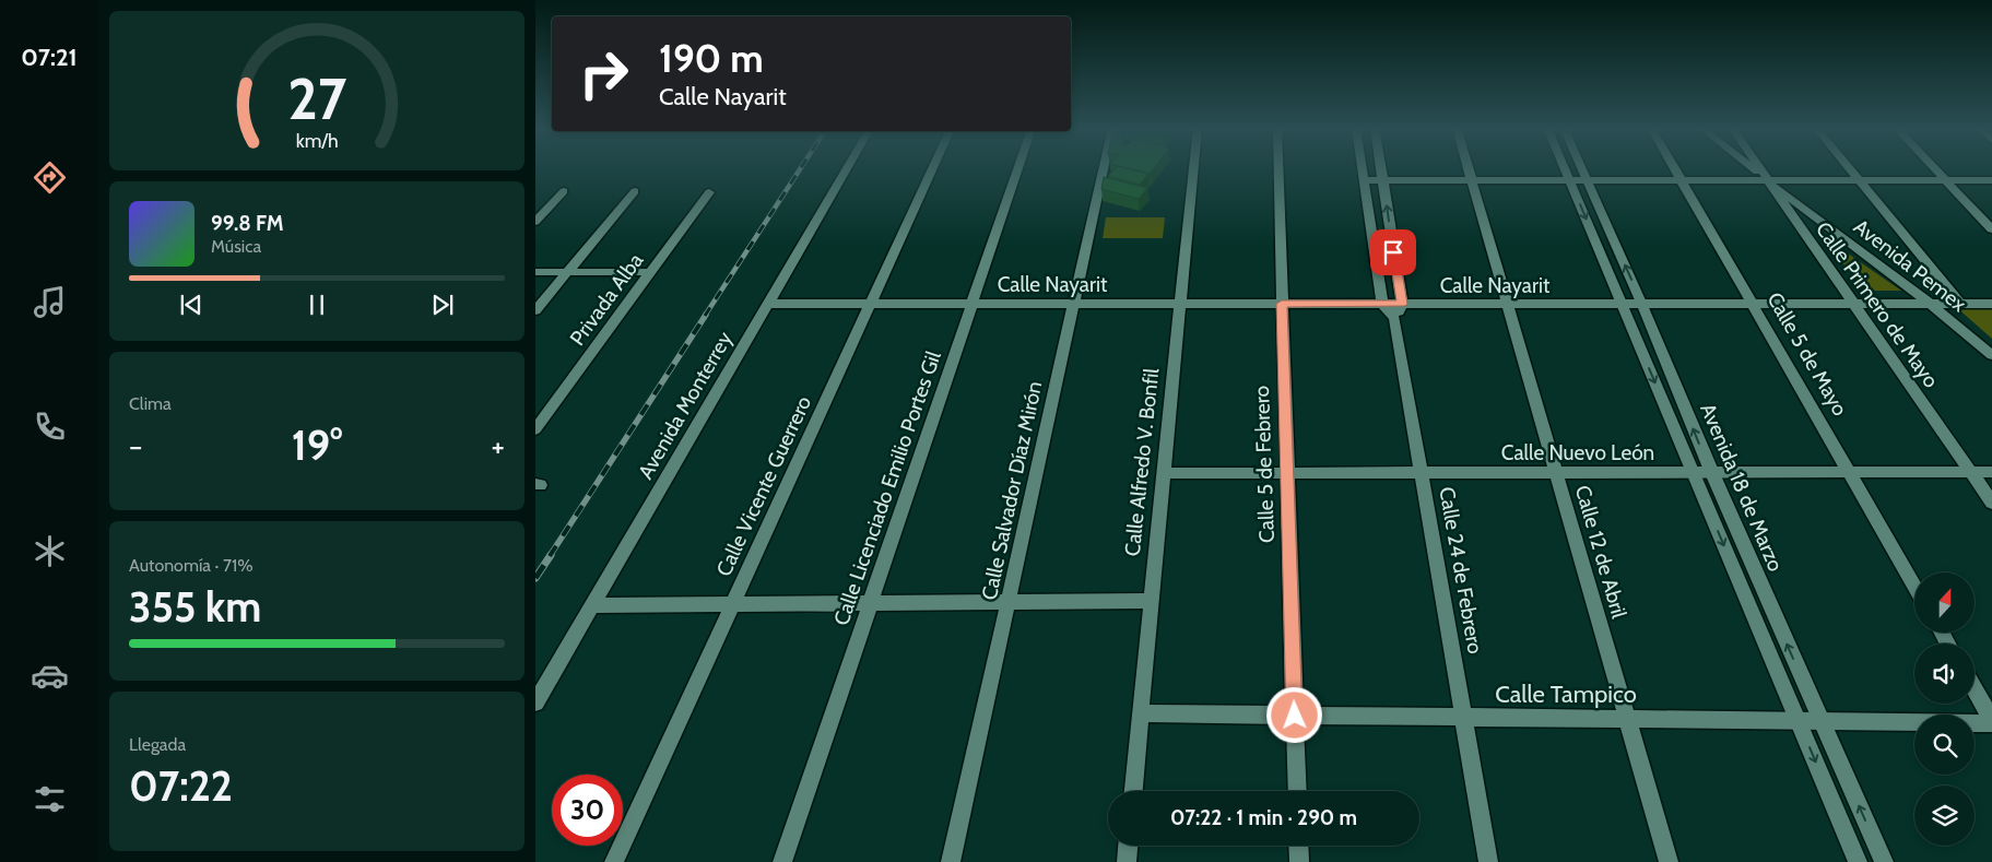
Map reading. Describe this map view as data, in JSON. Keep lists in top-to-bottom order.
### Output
{
  "streets": {
    "street": [
      "Avenida Pemex",
      "Calle Nayarit",
      "Privada Alba",
      "Calle Primero de Mayo",
      "Calle 5 de Mayo",
      "Avenida Monterrey",
      "Calle Nuevo León",
      "Calle Alfredo V. Bonfil",
      "Calle 5 de Febrero",
      "Calle Vicente Guerrero",
      "Avenida 18 de Marzo",
      "Calle Licenciado Emilio Portes Gil",
      "Calle Salvador Díaz Mirón",
      "Calle 12 de Abril",
      "Calle 24 de Febrero",
      "Calle Tampico"
    ]
  },
  "crossings": [
    ["Avenida Pemex", "Calle Nayarit"],
    ["Avenida Pemex", "Calle Primero de Mayo"],
    ["Calle Nayarit", "Calle Primero de Mayo"],
    ["Calle Nayarit", "Calle 5 de Mayo"],
    ["Calle Nayarit", "Avenida Monterrey"],
    ["Calle Nayarit", "Calle Alfredo V. Bonfil"],
    ["Calle Nayarit", "Calle 5 de Febrero"],
    ["Calle Nayarit", "Calle Vicente Guerrero"],
    ["Calle Nayarit", "Avenida 18 de Marzo"],
    ["Calle Nayarit", "Calle Licenciado Emilio Portes Gil"],
    ["Calle Nayarit", "Calle Salvador Díaz Mirón"],
    ["Calle Nayarit", "Calle 12 de Abril"],
    ["Calle Nayarit", "Calle 24 de Febrero"],
    ["Calle Primero de Mayo", "Calle Nuevo León"],
    ["Calle 5 de Mayo", "Calle Nuevo León"],
    ["Calle Nuevo León", "Calle Alfredo V. Bonfil"],
    ["Calle Nuevo León", "Calle 5 de Febrero"],
    ["Calle Nuevo León", "Avenida 18 de Marzo"],
    ["Calle Nuevo León", "Calle 12 de Abril"],
    ["Calle Nuevo León", "Calle 24 de Febrero"],
    ["Calle Alfredo V. Bonfil", "Calle Tampico"],
    ["Calle 5 de Febrero", "Calle Tampico"],
    ["Avenida 18 de Marzo", "Calle Tampico"],
    ["Calle 12 de Abril", "Calle Tampico"],
    ["Calle 24 de Febrero", "Calle Tampico"]
  ],
  "north": "top",
  "page": {
    "tabs": "07:21",
    "turn": ["190 m", "Calle Nayarit"],
    "song": ["99.8 FM", "Música"],
    "tile": [
      "Clima",
      ["Autonomía · 71%", "355 km"],
      ["Llegada", "07:22"]
    ],
    "heat": ["−", "19°", "+"],
    "limit": "30",
    "trip": "07:22 · 1 min · 290 m",
    "gauge": ["27", "km/h"]
  }
}
